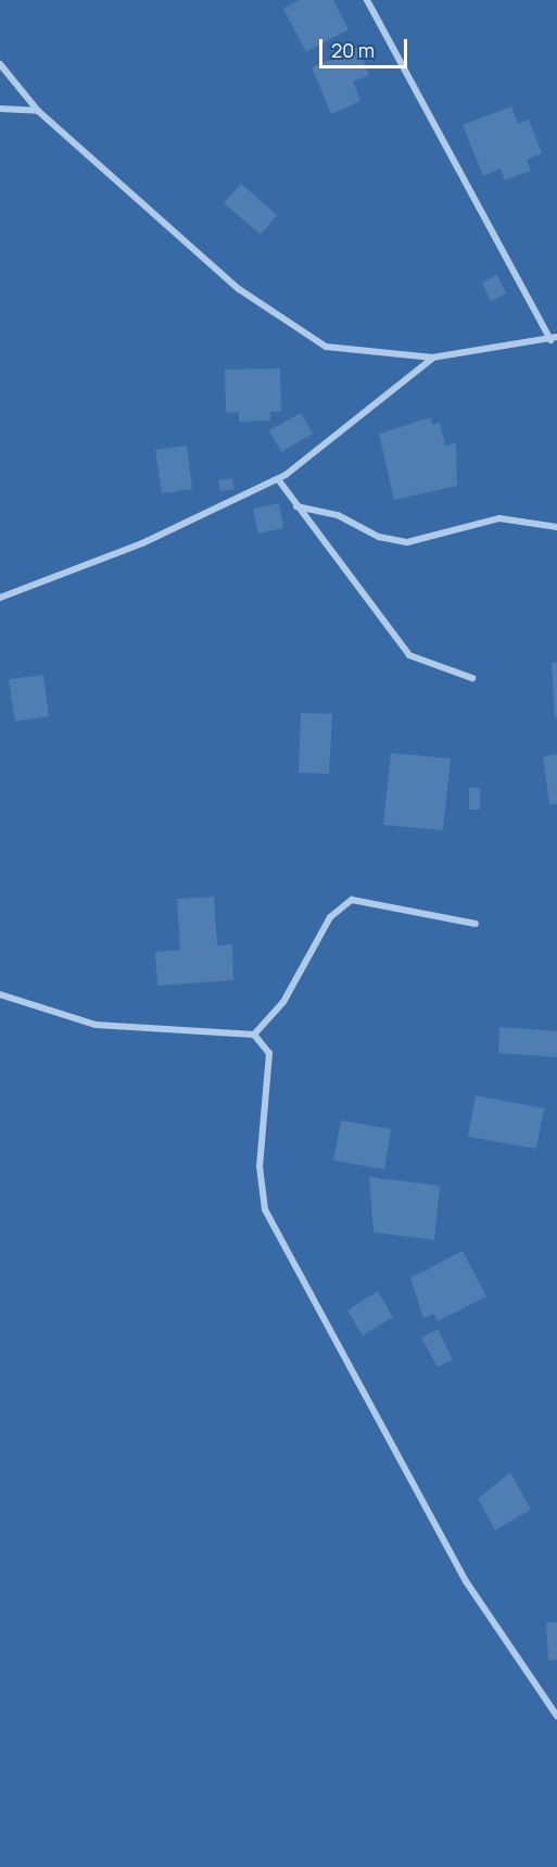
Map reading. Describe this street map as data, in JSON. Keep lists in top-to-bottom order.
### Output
{
  "scale_bar": "20 m"
}
